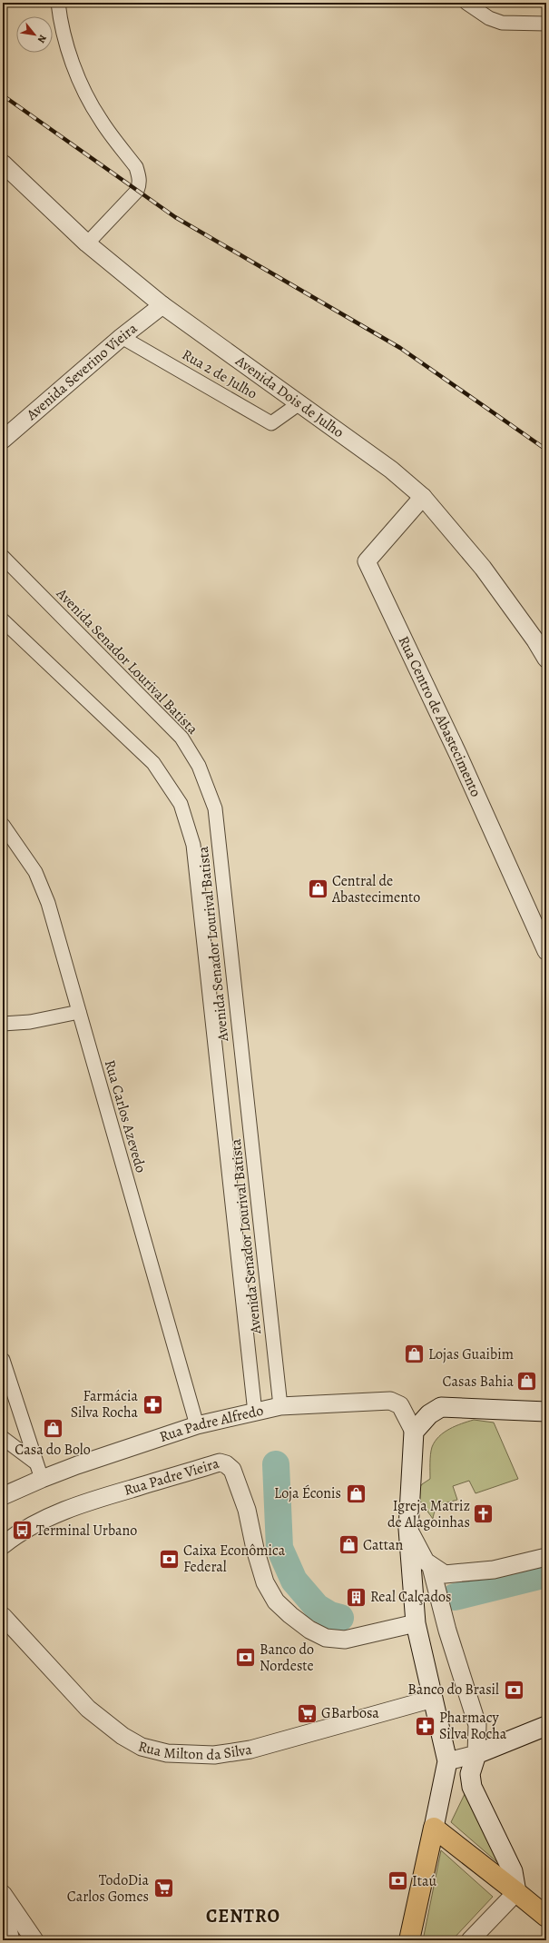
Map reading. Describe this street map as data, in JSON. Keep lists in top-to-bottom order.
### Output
{
  "streets": {
    "street": [
      "Avenida Severino Vieira",
      "Rua 2 de Julho",
      "Avenida Dois de Julho",
      "Avenida Senador Lourival Batista",
      "Rua Centro de Abastecimento",
      "Rua Carlos Azevedo",
      "Rua Padre Alfredo",
      "Rua Padre Vieira",
      "Rua Milton da Silva"
    ]
  },
  "crossings": [
    ["Avenida Severino Vieira", "Rua 2 de Julho"],
    ["Avenida Severino Vieira", "Avenida Dois de Julho"],
    ["Rua 2 de Julho", "Avenida Dois de Julho"],
    ["Avenida Dois de Julho", "Rua Centro de Abastecimento"],
    ["Avenida Senador Lourival Batista", "Rua Padre Alfredo"],
    ["Rua Carlos Azevedo", "Rua Padre Alfredo"]
  ],
  "districts": ["CENTRO"],
  "places": {
    "shop": [
      "Central de Abastecimento",
      "Lojas Guaibim",
      "Casas Bahia",
      "Casa do Bolo",
      "Loja Éconis",
      "Cattan"
    ],
    "pharmacy": ["Farmácia Silva Rocha", "Pharmacy Silva Rocha"],
    "church": ["Igreja Matriz de Alagoinhas"],
    "bus stop": ["Terminal Urbano"],
    "bank": [
      "Caixa Econômica Federal",
      "Banco do Nordeste",
      "Banco do Brasil",
      "Itaú"
    ],
    "building": ["Real Calçados"],
    "supermarket": ["GBarbosa", "TodoDia Carlos Gomes"]
  },
  "north": "bottom right"
}
